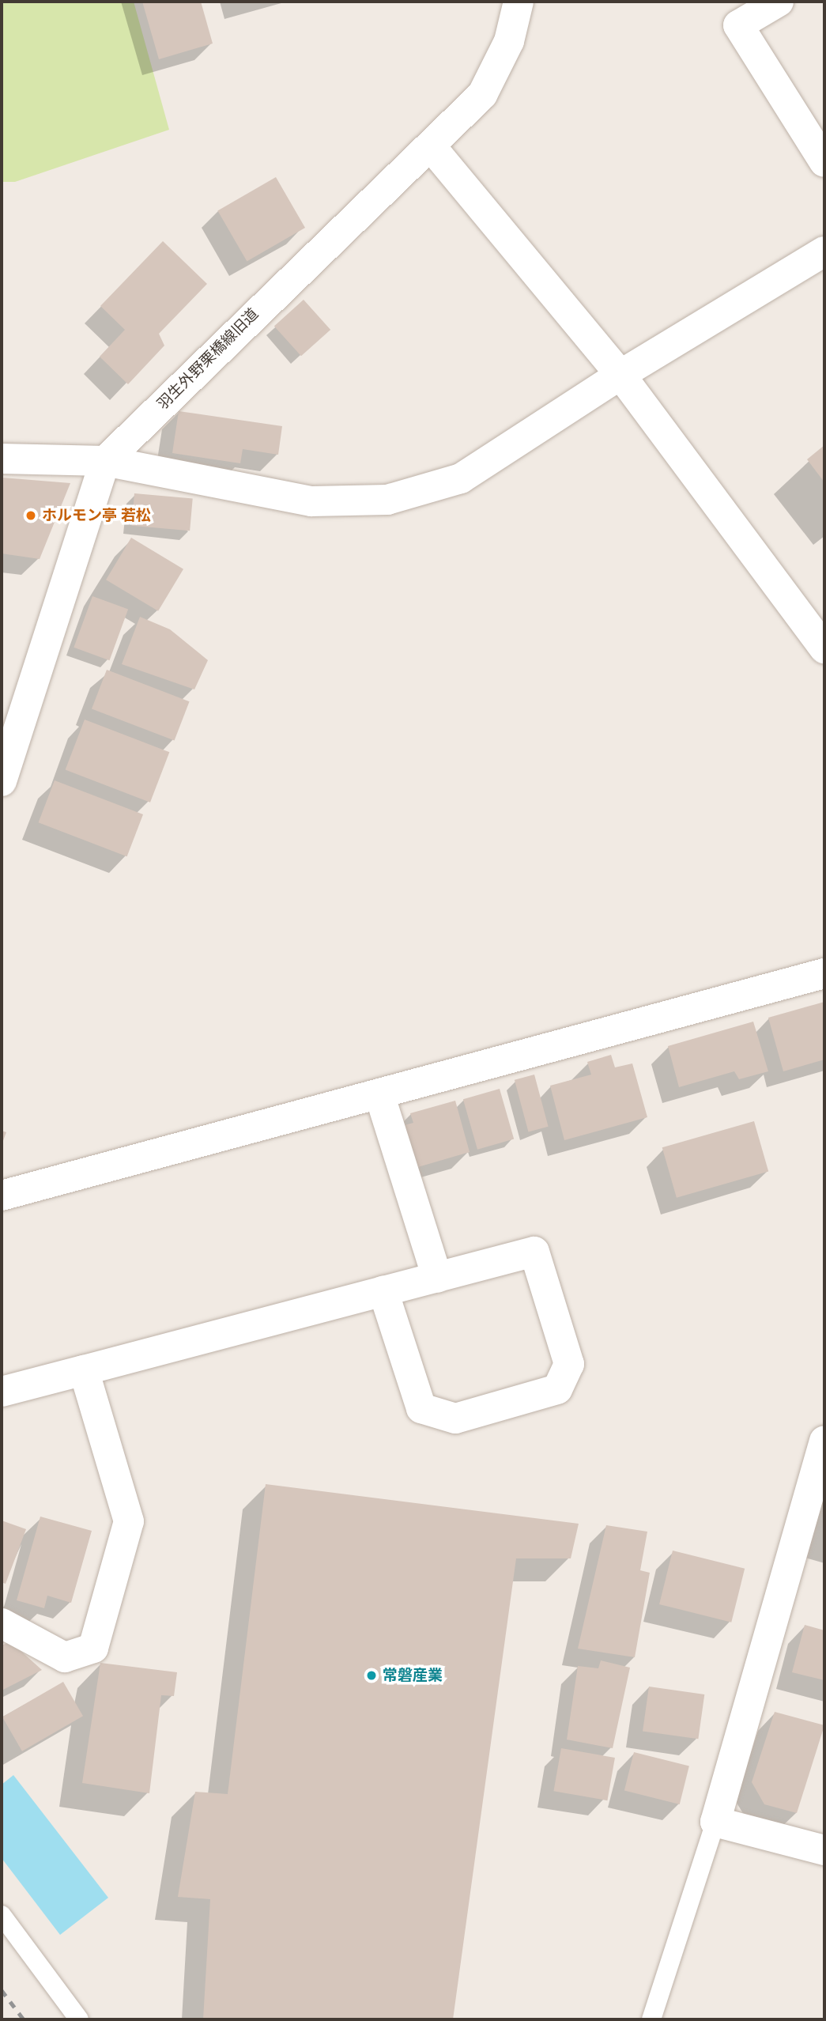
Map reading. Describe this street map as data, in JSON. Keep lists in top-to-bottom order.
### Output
{
  "streets": {
    "street": ["羽生外野栗橋線旧道"]
  },
  "places": ["ホルモン亭 若松", "常磐産業"]
}
